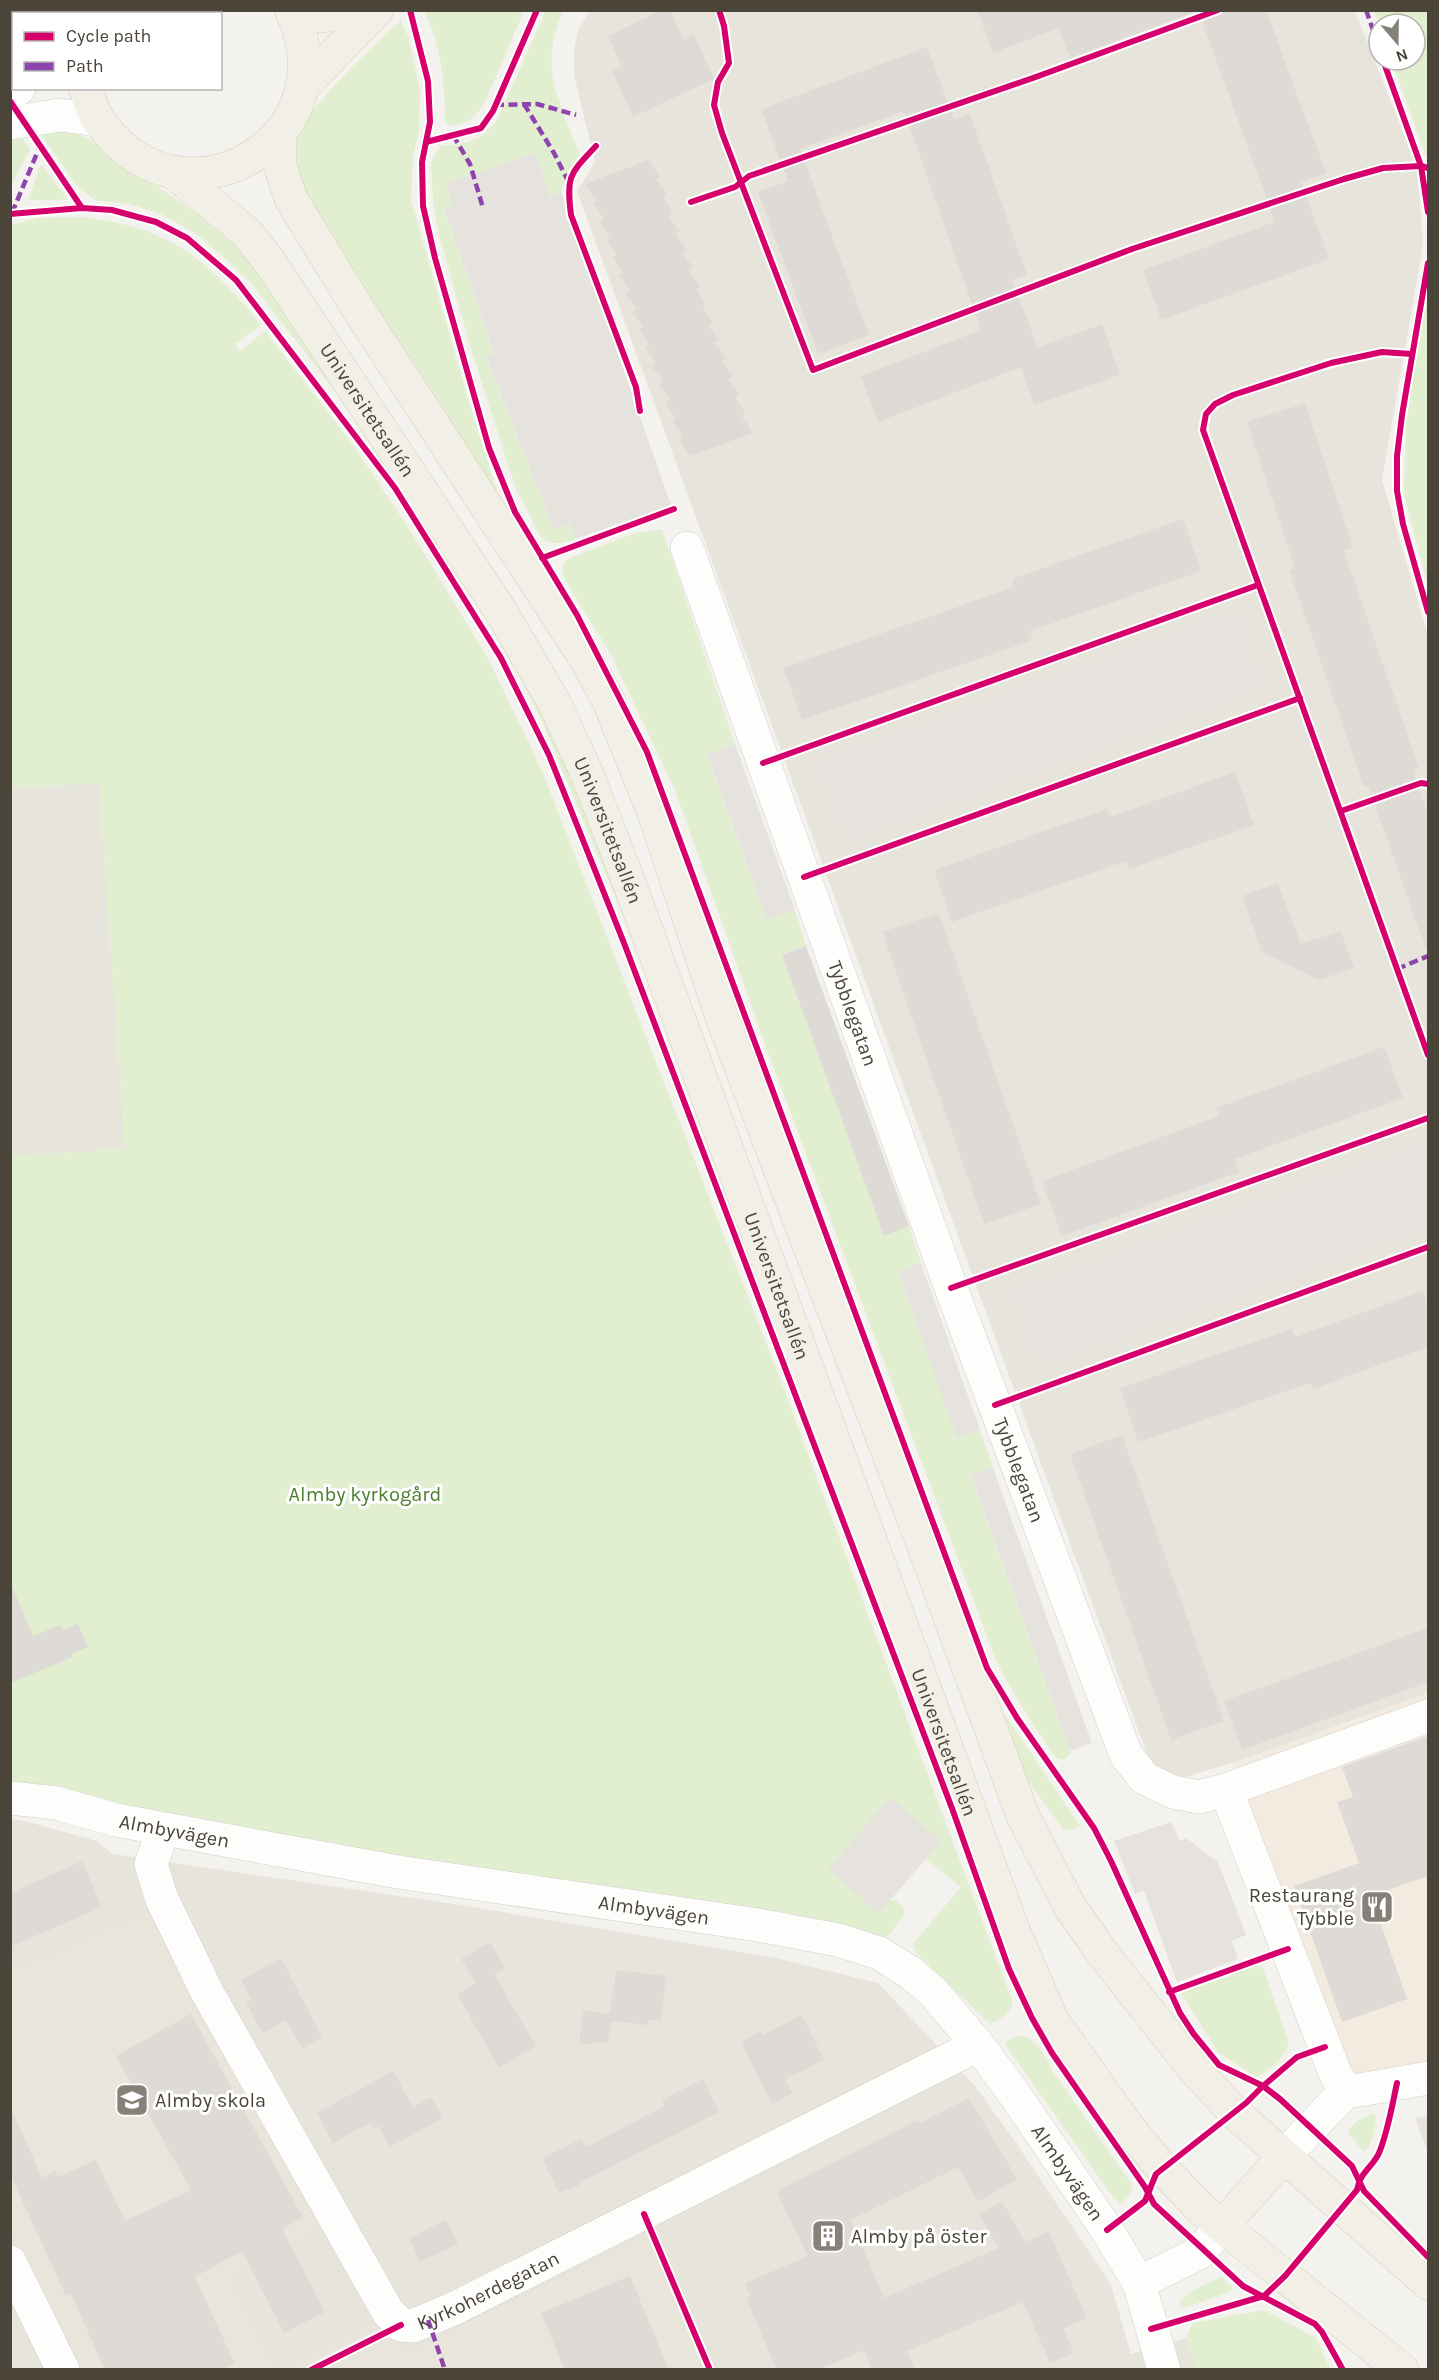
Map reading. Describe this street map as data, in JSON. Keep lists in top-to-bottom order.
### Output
{
  "streets": {
    "main road": ["Universitetsallén"],
    "street": ["Tybblegatan", "Almbyvägen", "Kyrkoherdegatan"]
  },
  "crossings": [
    ["Almbyvägen", "Kyrkoherdegatan"]
  ],
  "parks": ["Almby kyrkogård"],
  "places": {
    "restaurant": ["Restaurang Tybble"],
    "school or university": ["Almby skola"],
    "building": ["Almby på öster"]
  },
  "legend": ["Cycle path", "Path"],
  "north": "bottom"
}
